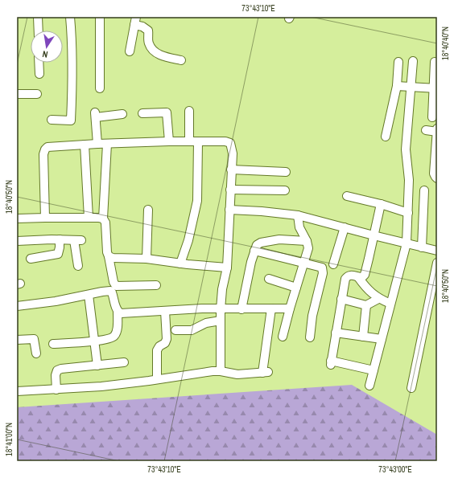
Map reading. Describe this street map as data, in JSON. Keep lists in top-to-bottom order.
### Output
{
  "north": "bottom",
  "coordinates": [
    "73°43'10\"E",
    "18°40'40\"N",
    "18°40'50\"N",
    "18°41'00\"N",
    "73°43'00\"E"
  ]
}
